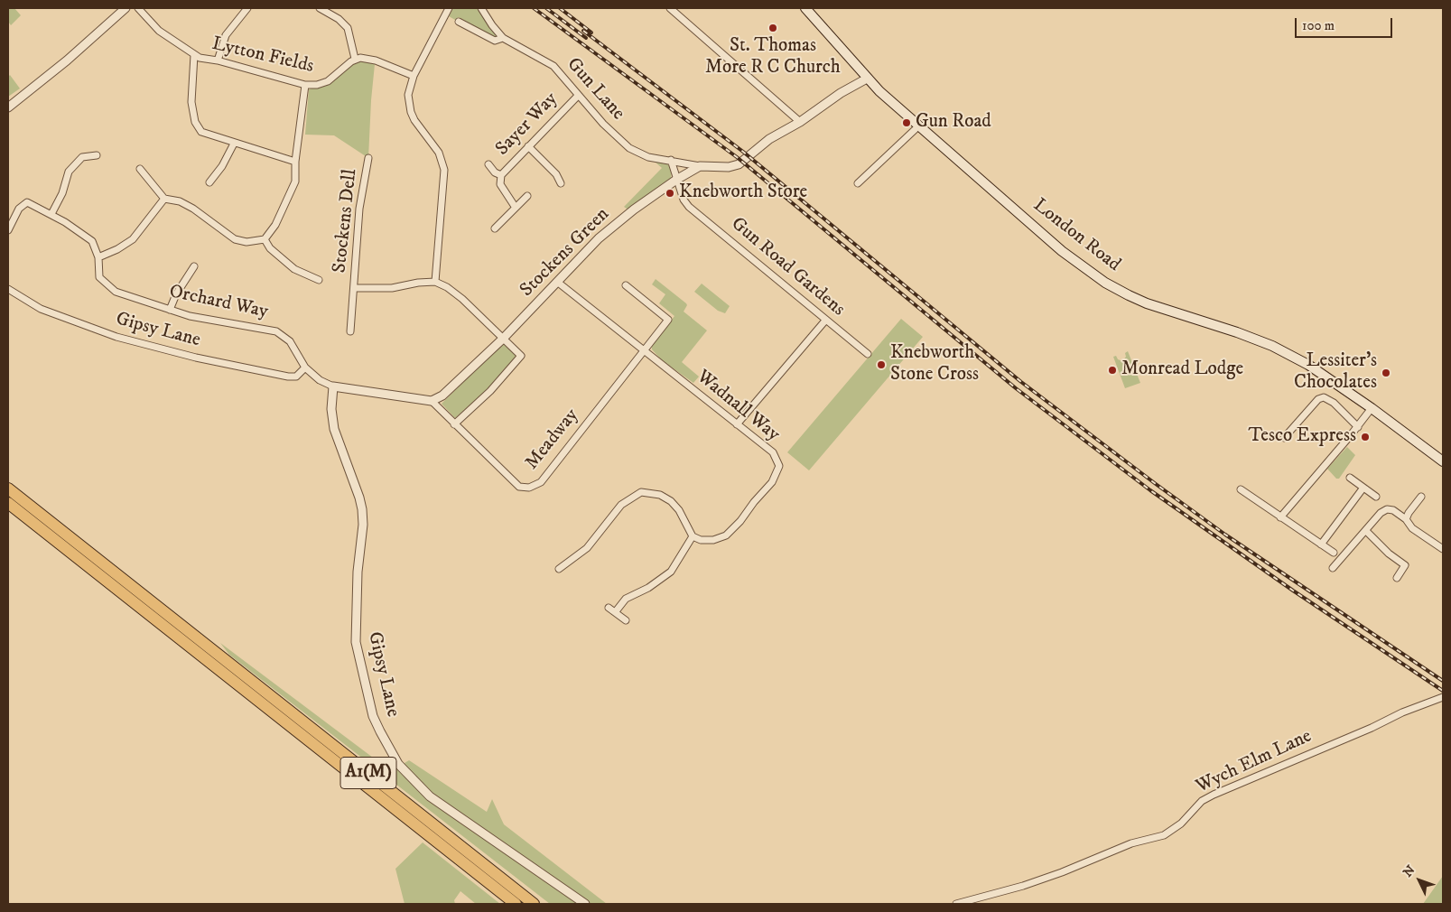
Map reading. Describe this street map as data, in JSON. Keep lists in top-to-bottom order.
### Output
{
  "streets": {
    "highway": ["A1(M)"],
    "main road": ["London Road"],
    "street": [
      "Lytton Fields",
      "Gun Lane",
      "Sayer Way",
      "Stockens Dell",
      "Stockens Green",
      "Gun Road Gardens",
      "Orchard Way",
      "Gipsy Lane",
      "Wadnall Way",
      "Meadway",
      "Wych Elm Lane"
    ]
  },
  "crossings": [
    ["Gun Lane", "Sayer Way"],
    ["Gun Lane", "Stockens Green"],
    ["Gun Lane", "Gun Road Gardens"],
    ["Stockens Green", "Gun Road Gardens"],
    ["Stockens Green", "Wadnall Way"],
    ["Stockens Green", "Meadway"],
    ["Orchard Way", "Gipsy Lane"],
    ["Wadnall Way", "Meadway"]
  ],
  "places": [
    "St. Thomas More R C Church",
    "Gun Road",
    "Knebworth Store",
    "Knebworth Stone Cross",
    "Monread Lodge",
    "Lessiter's Chocolates",
    "Tesco Express"
  ],
  "scale_bar": "100 m",
  "north": "top left"
}
